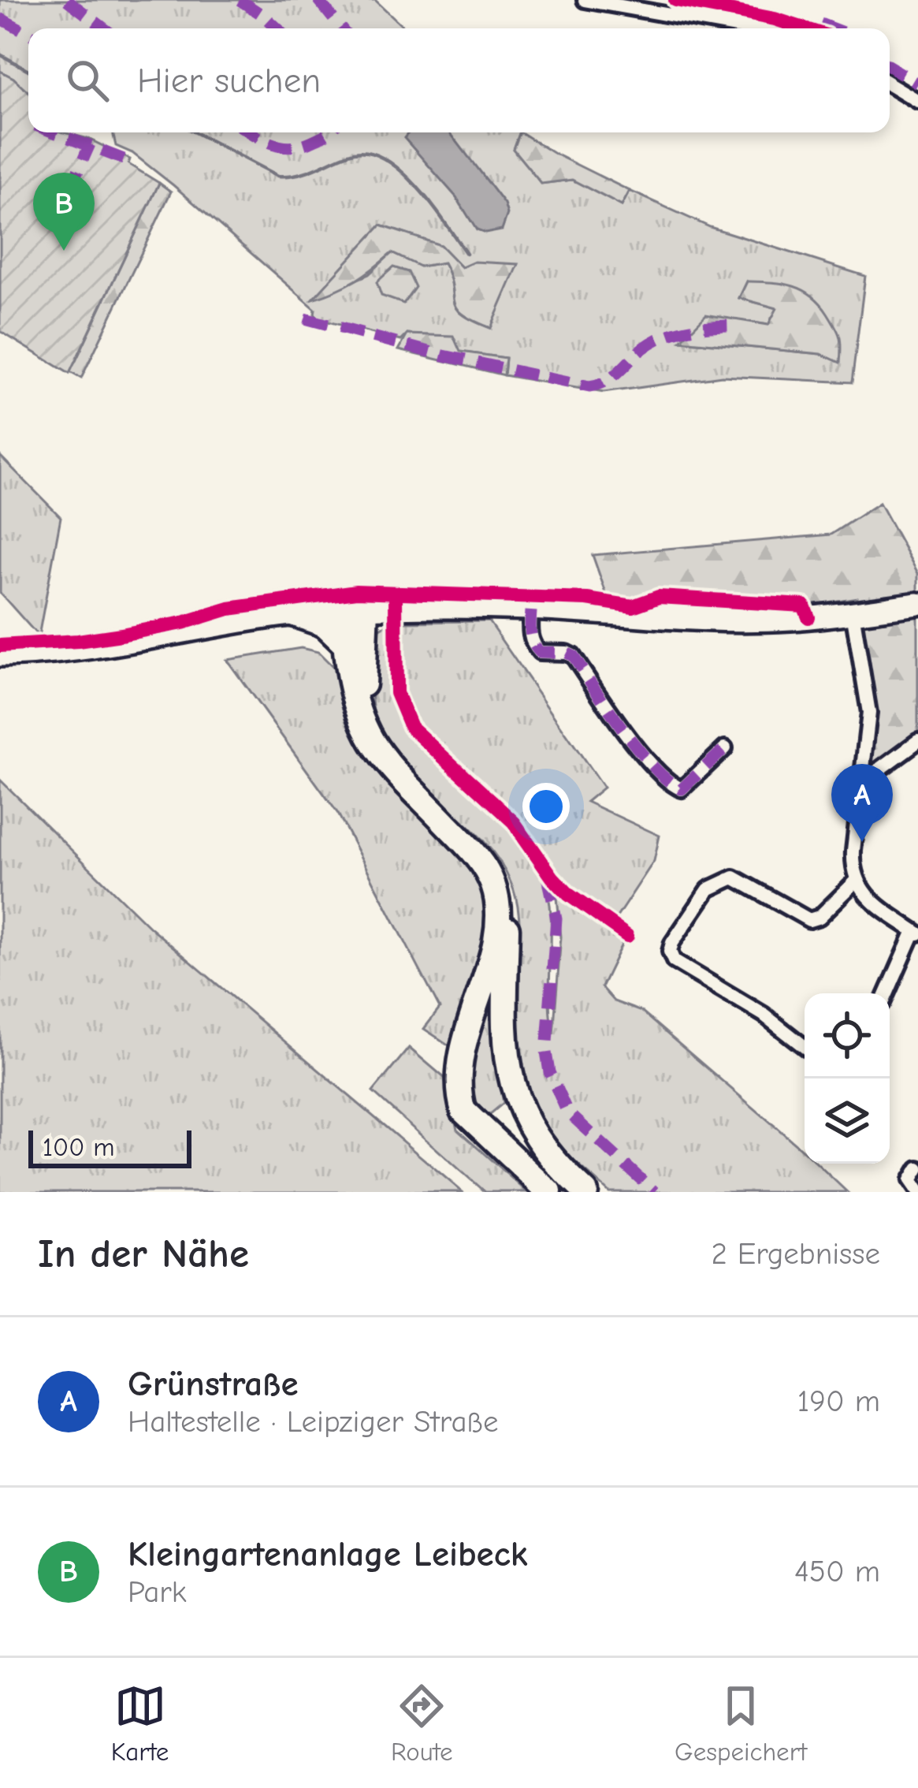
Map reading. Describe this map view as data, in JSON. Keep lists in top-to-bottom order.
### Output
{
  "scale_bar": "100 m",
  "page": {
    "search": "Hier suchen",
    "pins": ["B", "A"],
    "scale": "100 m",
    "heading": ["In der Nähe", "2 Ergebnisse"],
    "list": [
      {
        "mark": "A",
        "name": "Grünstraße",
        "note": "Haltestelle · Leipziger Straße",
        "value": "190 m"
      },
      {
        "mark": "B",
        "name": "Kleingartenanlage Leibeck",
        "note": "Park",
        "value": "450 m"
      }
    ],
    "nav": ["Karte", "Route", "Gespeichert"]
  }
}
